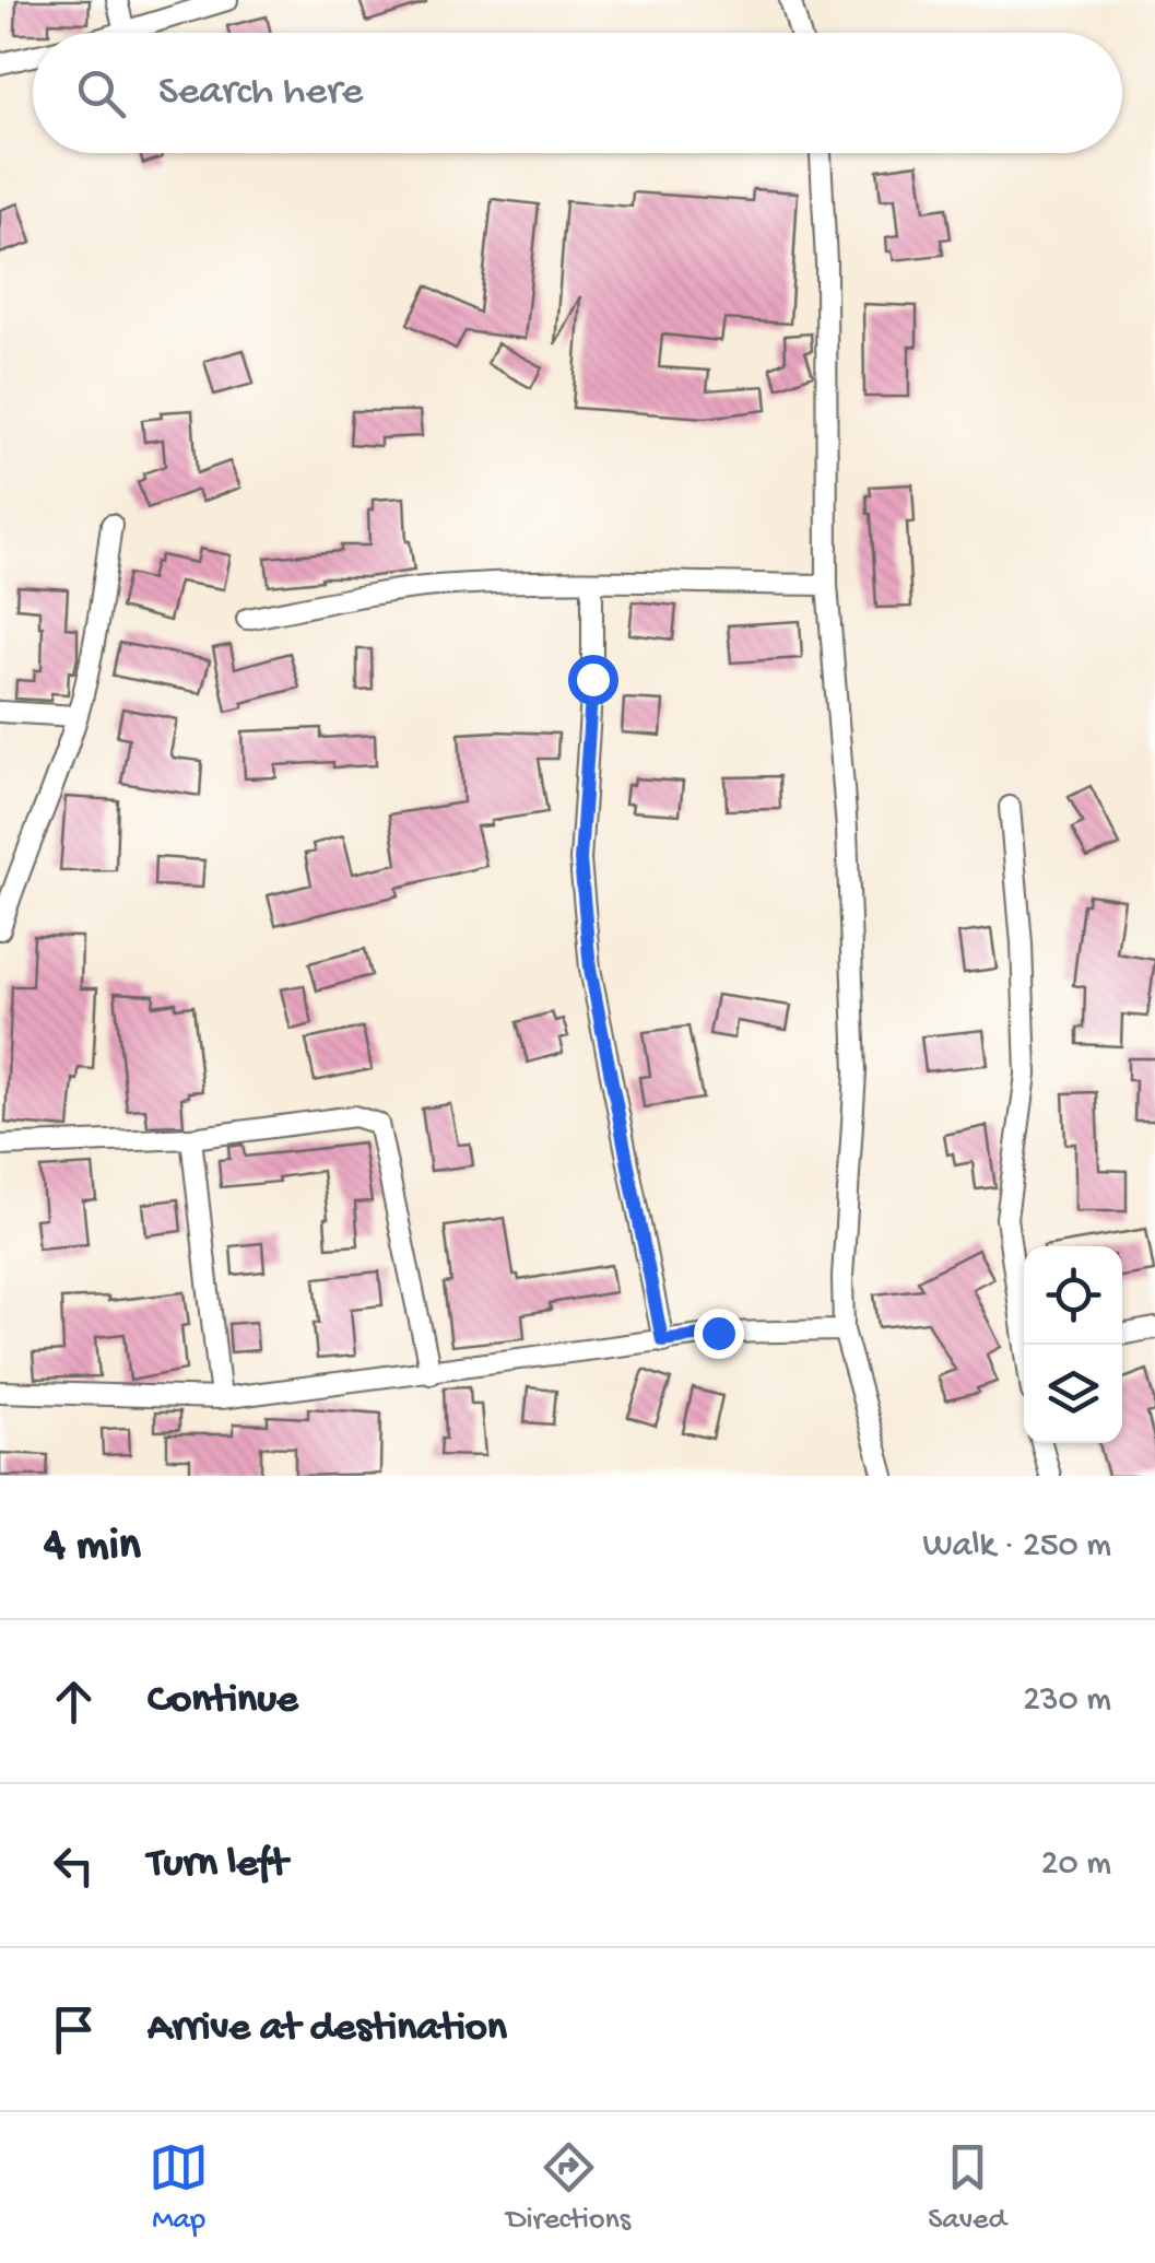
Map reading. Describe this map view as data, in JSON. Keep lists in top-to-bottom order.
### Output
{
  "page": {
    "search": "Search here",
    "heading": ["4 min", "Walk · 250 m"],
    "list": [
      ["Continue", "230 m"],
      ["Turn left", "20 m"],
      "Arrive at destination"
    ],
    "nav": ["Map", "Directions", "Saved"]
  }
}
